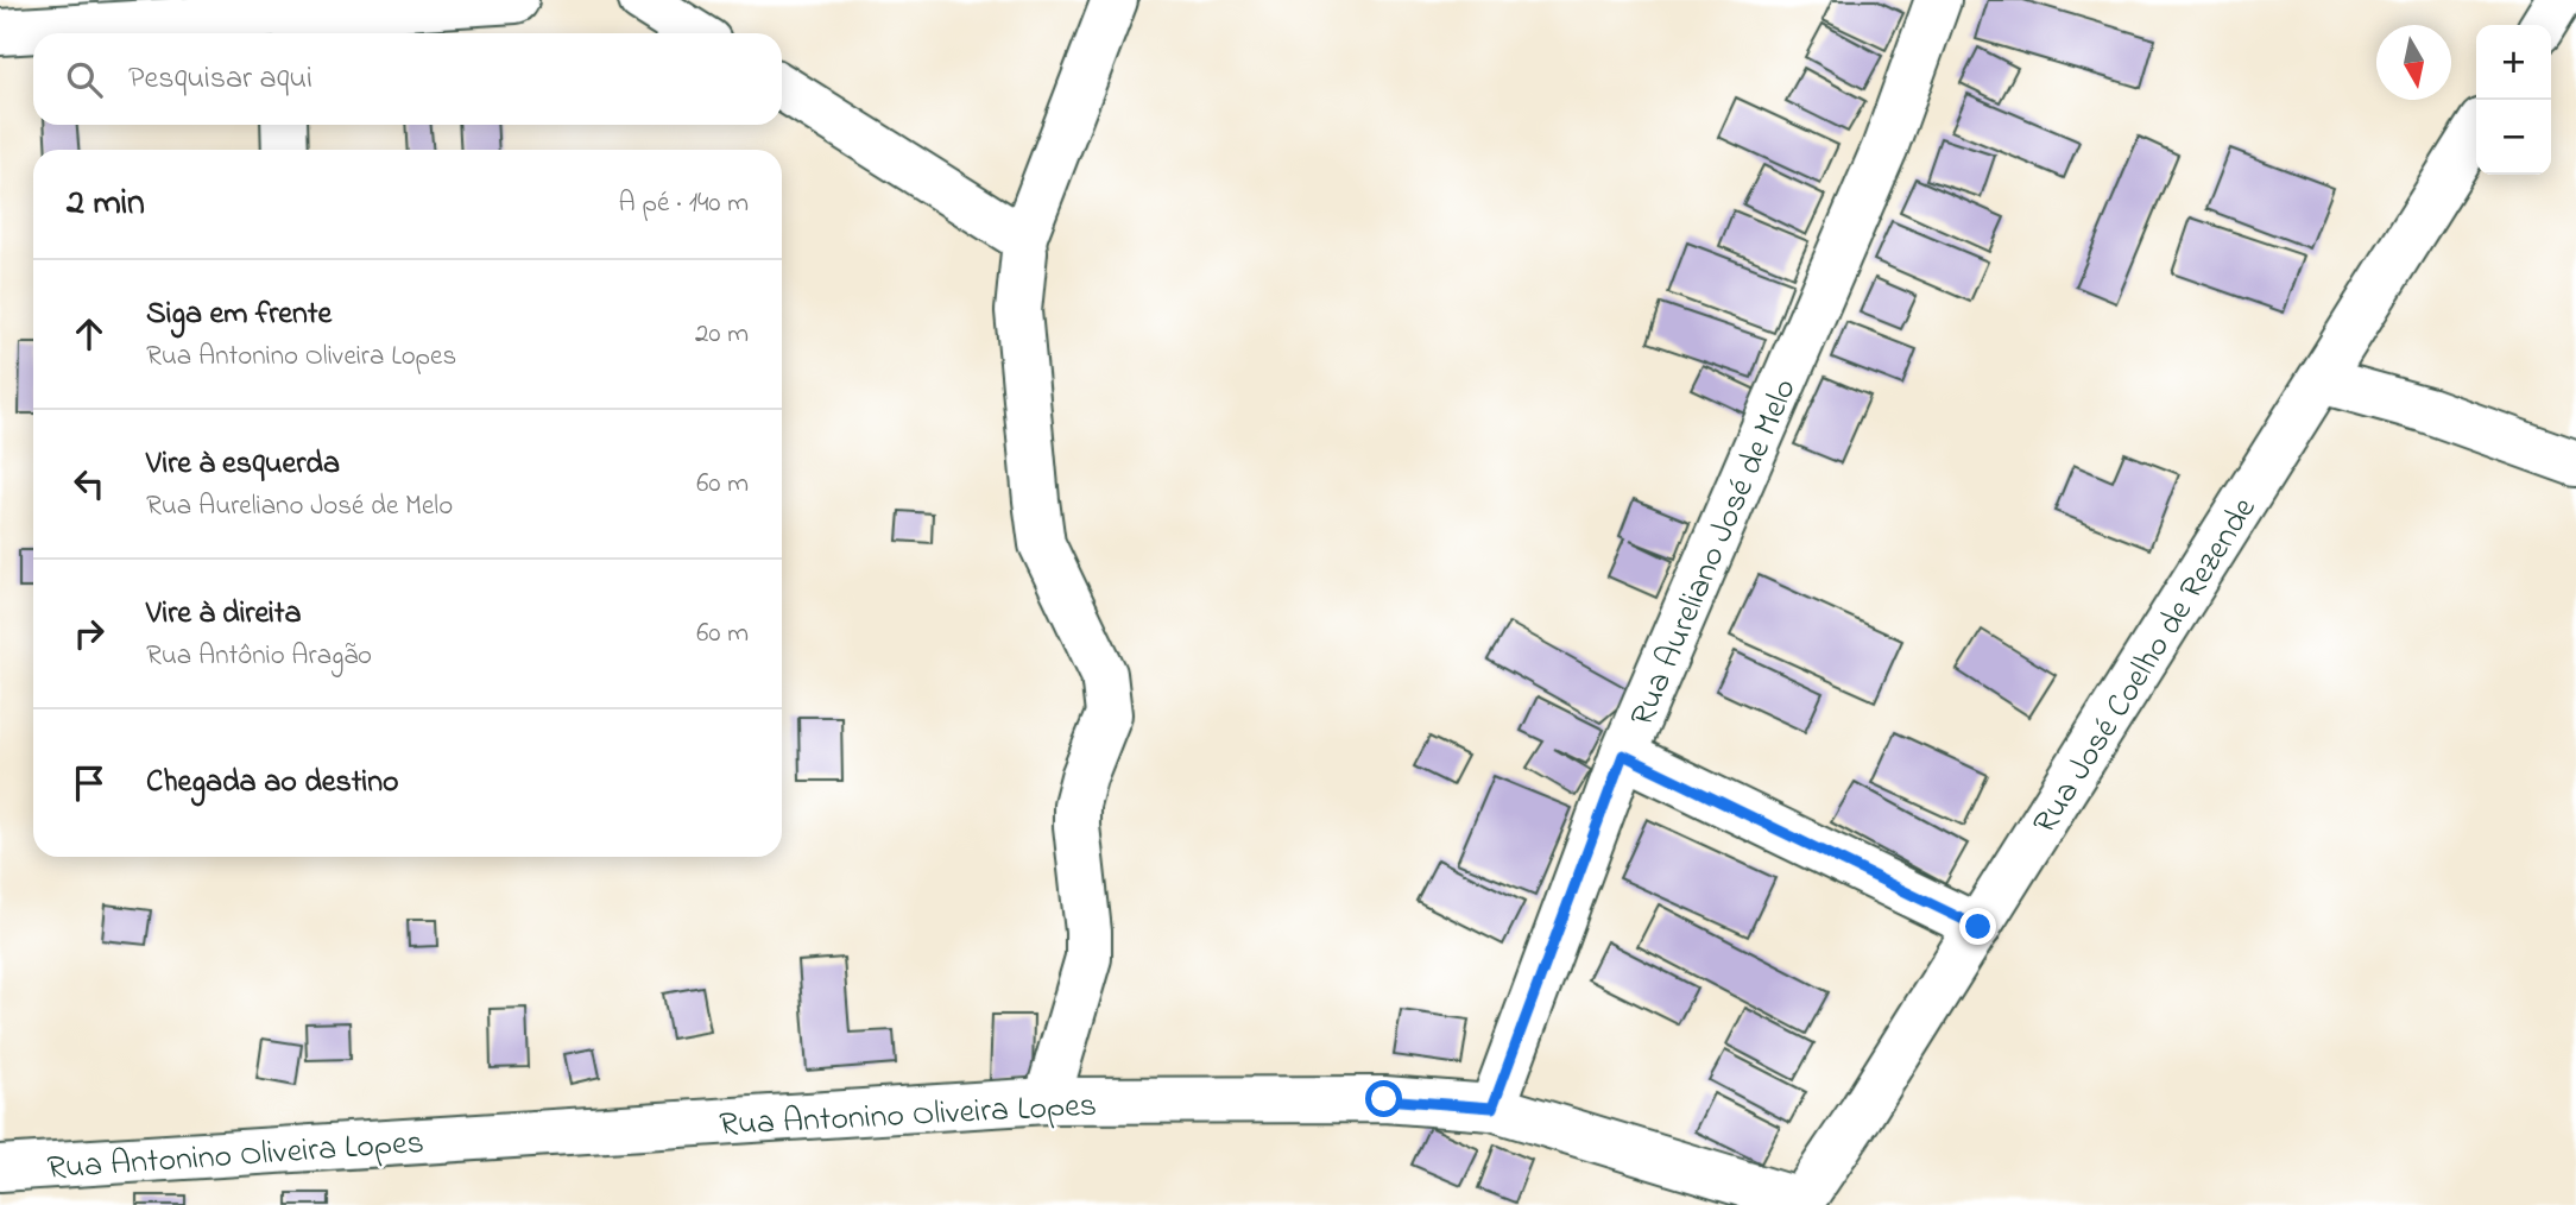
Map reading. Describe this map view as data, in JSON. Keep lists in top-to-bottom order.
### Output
{
  "streets": {
    "street": ["Rua Aureliano José de Melo", "Rua José Coelho de Rezende", "Rua Antonino Oliveira Lopes"]
  },
  "crossings": [
    ["Rua Aureliano José de Melo", "Rua Antonino Oliveira Lopes"],
    ["Rua José Coelho de Rezende", "Rua Antonino Oliveira Lopes"]
  ],
  "north": "bottom",
  "page": {
    "map_buttons": ["+", "−"],
    "search": "Pesquisar aqui",
    "heading": ["2 min", "A pé · 140 m"],
    "list": [
      ["Siga em frente", "Rua Antonino Oliveira Lopes", "20 m"],
      ["Vire à esquerda", "Rua Aureliano José de Melo", "60 m"],
      ["Vire à direita", "Rua Antônio Aragão", "60 m"],
      "Chegada ao destino"
    ]
  }
}
